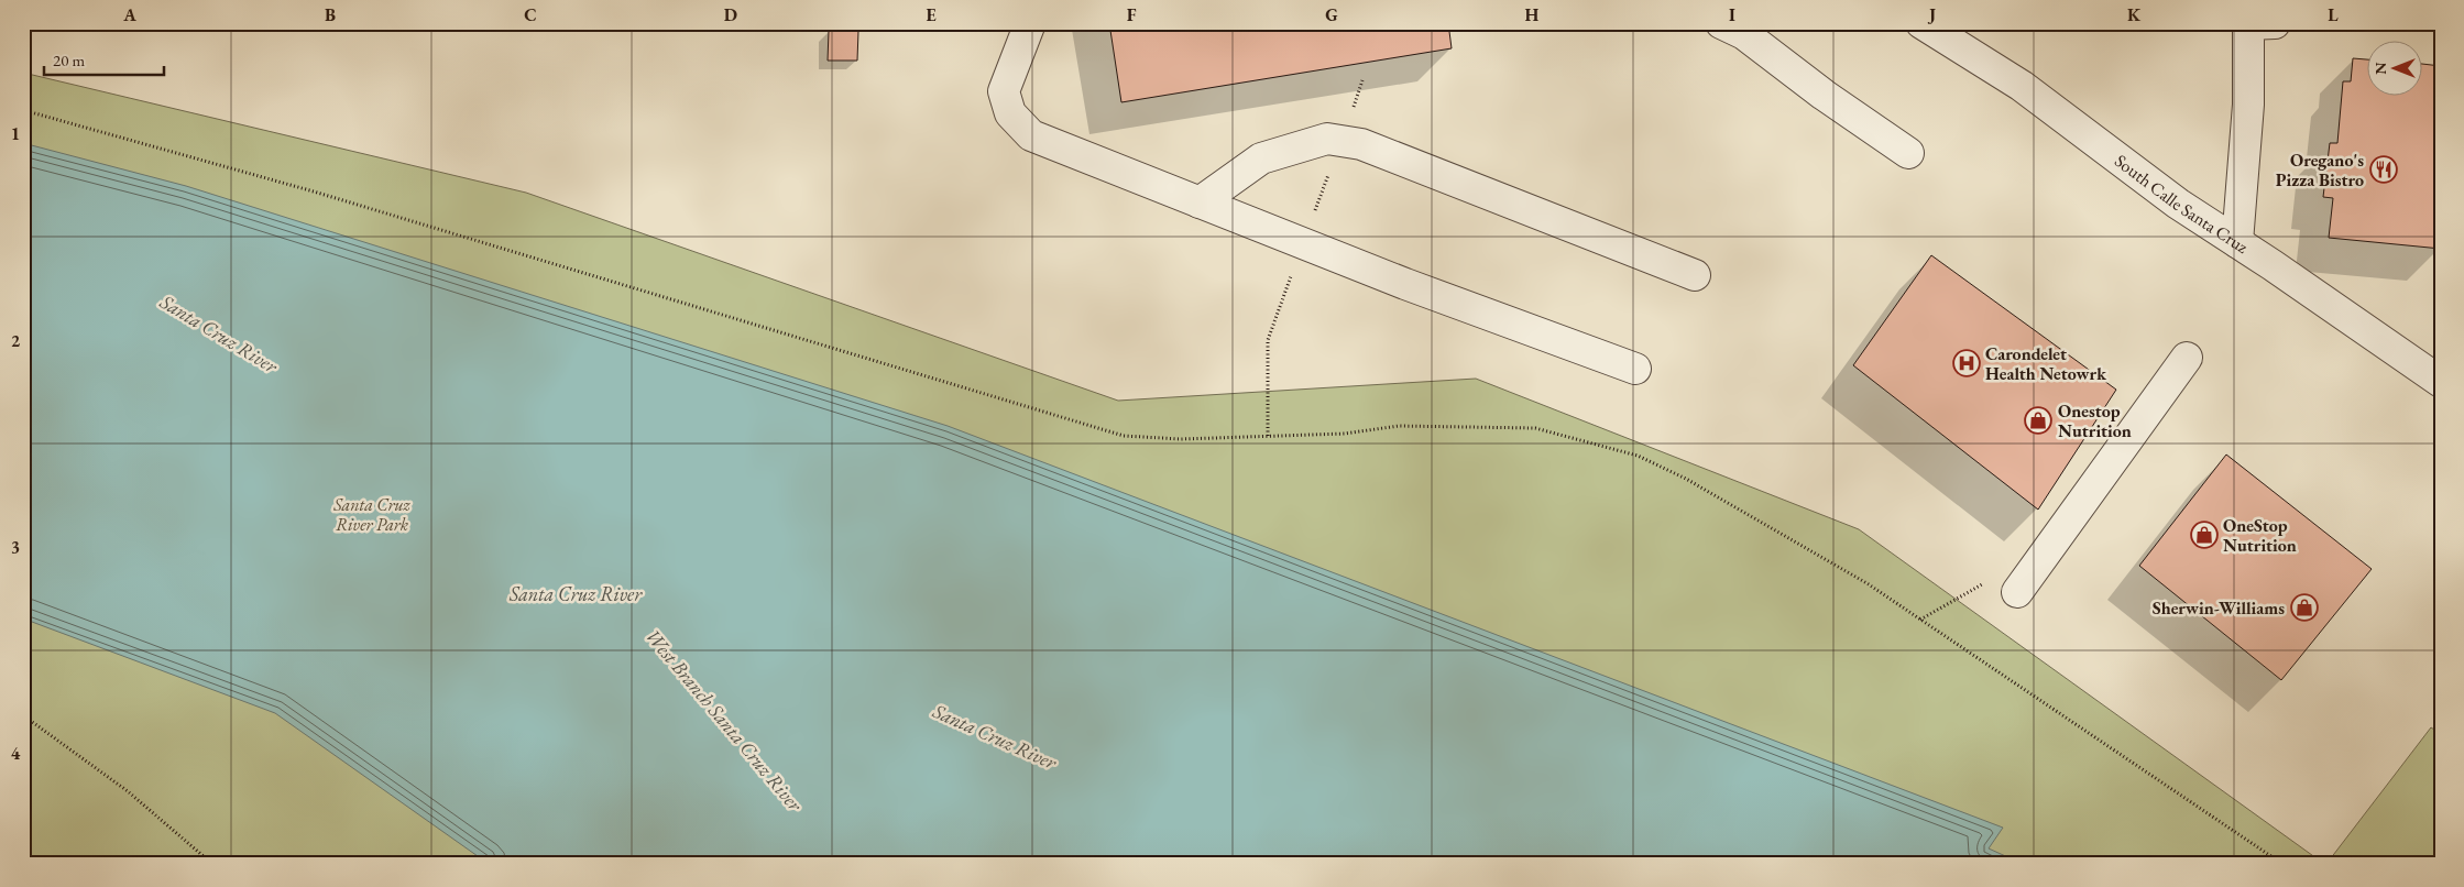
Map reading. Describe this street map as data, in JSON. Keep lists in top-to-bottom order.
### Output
{
  "streets": {
    "street": ["South Calle Santa Cruz"]
  },
  "water": ["Santa Cruz River", "West Branch Santa Cruz River"],
  "parks": ["Santa Cruz River Park"],
  "places": {
    "restaurant": ["Oregano's Pizza Bistro"],
    "hospital": ["Carondelet Health Netowrk"],
    "shop": ["Onestop Nutrition", "OneStop Nutrition", "Sherwin-Williams"]
  },
  "scale_bar": "20 m",
  "north": "left",
  "grid": {
    "columns": [
      "A",
      "B",
      "C",
      "D",
      "E",
      "F",
      "G",
      "H",
      "I",
      "J",
      "K",
      "L"
    ],
    "rows": [
      "1",
      "2",
      "3",
      "4"
    ]
  }
}
